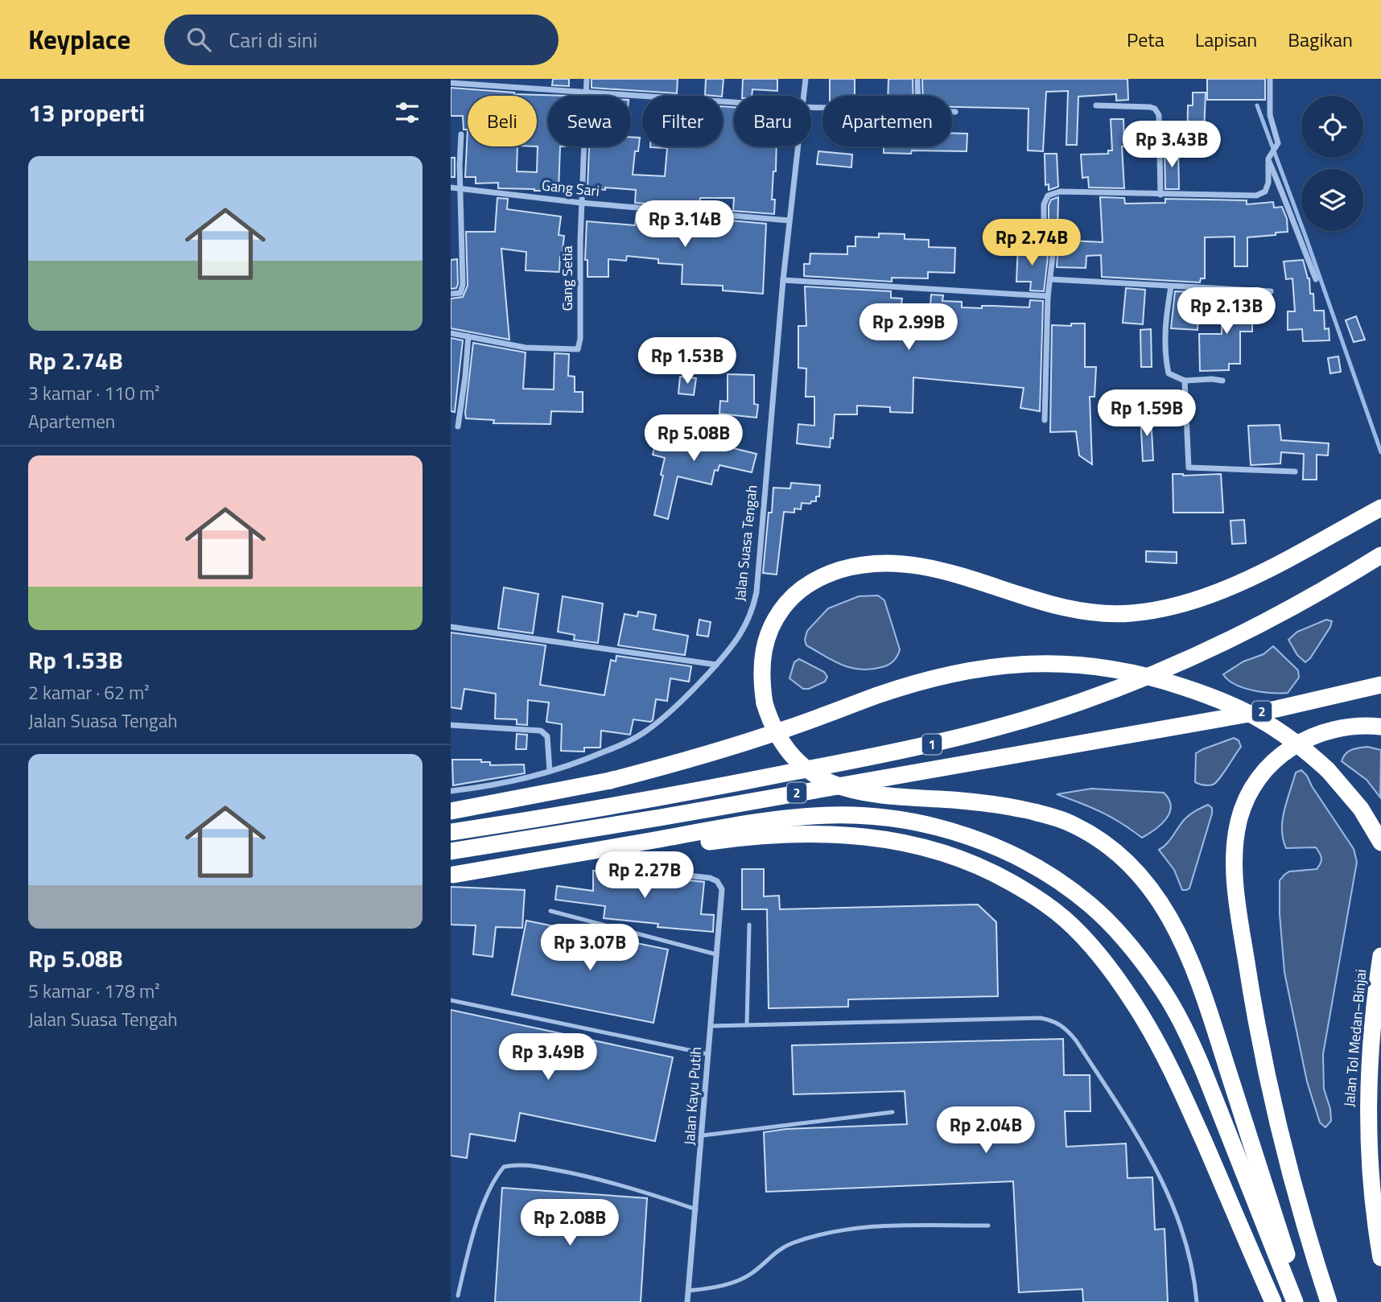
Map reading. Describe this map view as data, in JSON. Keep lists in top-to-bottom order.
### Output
{
  "streets": {
    "highway": ["2", "1", "Jalan Tol Medan–Binjai"],
    "street": [
      "Gang Sari",
      "Gang Setia",
      "Jalan Suasa Tengah",
      "Jalan Kayu Putih"
    ]
  },
  "crossings": [
    ["Gang Sari", "Gang Setia"],
    ["Gang Sari", "Jalan Suasa Tengah"]
  ],
  "page": {
    "header": "Keyplace",
    "search": "Cari di sini",
    "nav": ["Peta", "Lapisan", "Bagikan"],
    "heading": "13 properti",
    "chip": [
      "Beli",
      "Sewa",
      "Filter",
      "Baru",
      "Apartemen"
    ],
    "price": [
      "Rp 3.43B",
      "Rp 3.14B",
      "Rp 2.74B",
      "Rp 2.13B",
      "Rp 2.99B",
      "Rp 1.53B",
      "Rp 1.59B",
      "Rp 5.08B",
      "Rp 2.27B",
      "Rp 3.07B",
      "Rp 3.49B",
      "Rp 2.04B",
      "Rp 2.08B"
    ],
    "list": [
      {
        "name": "Rp 2.74B",
        "note": "3 kamar · 110 m² · Apartemen"
      },
      {
        "name": "Rp 1.53B",
        "note": "2 kamar · 62 m² · Jalan Suasa Tengah"
      },
      {
        "name": "Rp 5.08B",
        "note": "5 kamar · 178 m² · Jalan Suasa Tengah"
      }
    ]
  }
}
